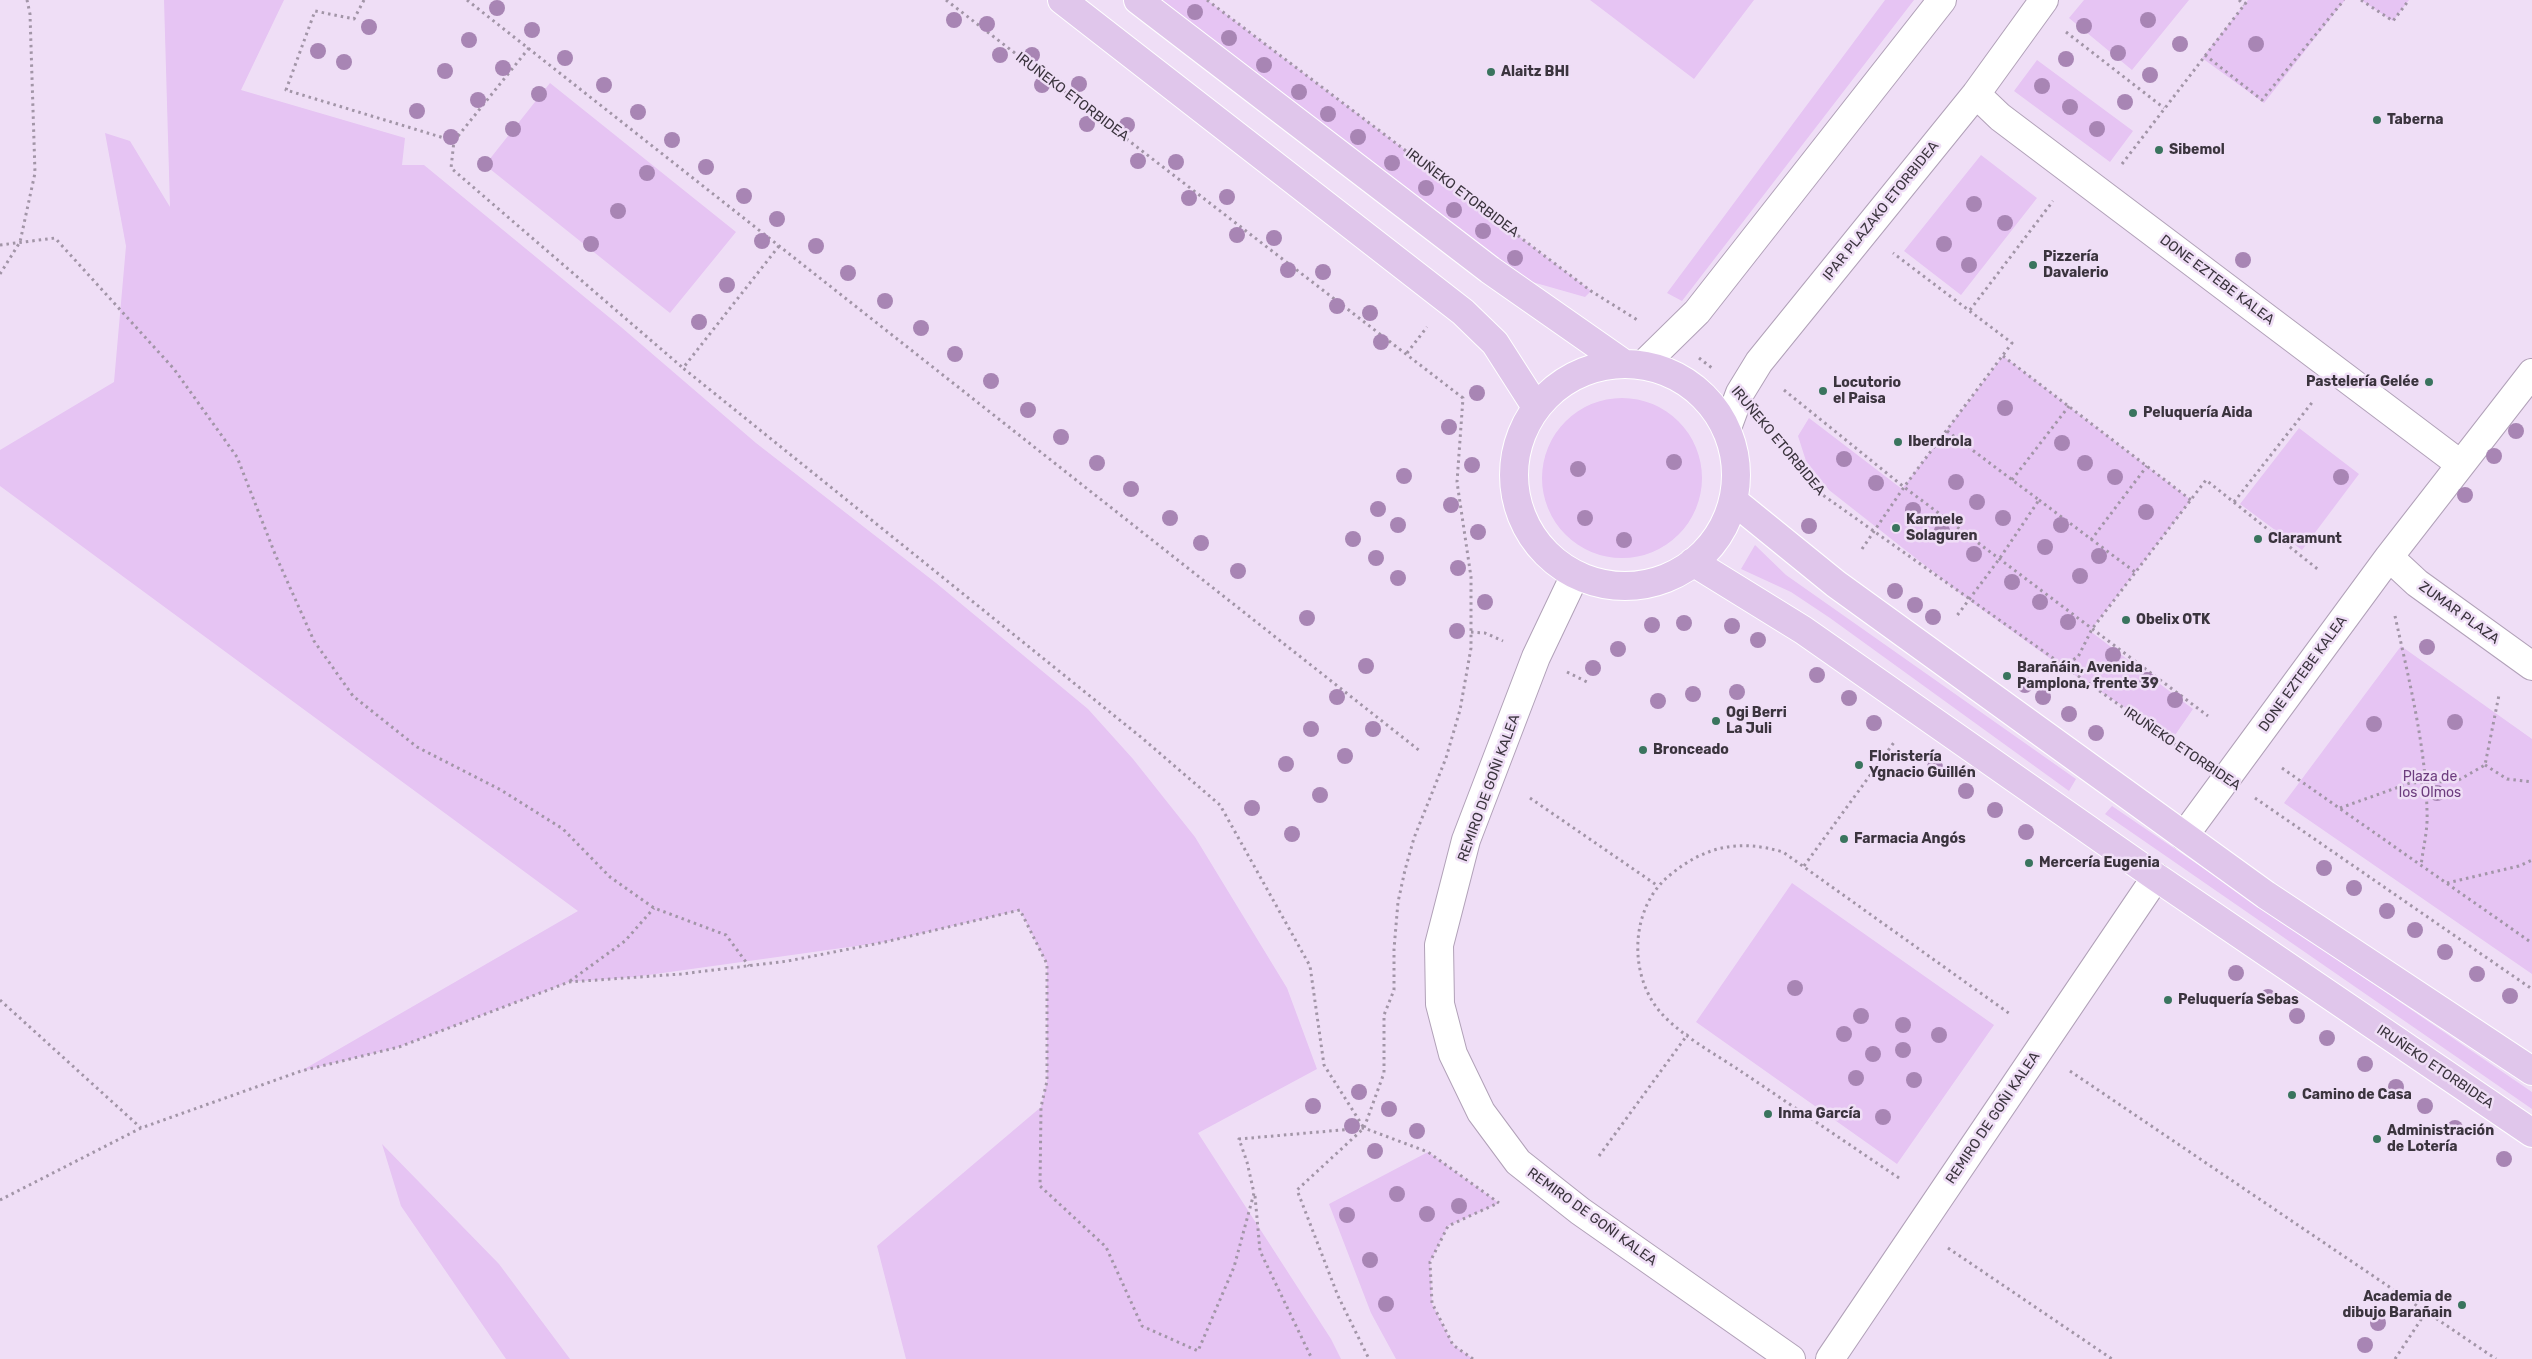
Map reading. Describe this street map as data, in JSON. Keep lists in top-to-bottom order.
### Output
{
  "streets": {
    "main road": ["IRUÑEKO ETORBIDEA"],
    "street": [
      "IPAR PLAZAKO ETORBIDEA",
      "DONE EZTEBE KALEA",
      "ZUMAR PLAZA",
      "REMIRO DE GOÑI KALEA"
    ]
  },
  "crossings": [
    ["IRUÑEKO ETORBIDEA", "IPAR PLAZAKO ETORBIDEA"],
    ["IRUÑEKO ETORBIDEA", "DONE EZTEBE KALEA"],
    ["IRUÑEKO ETORBIDEA", "REMIRO DE GOÑI KALEA"],
    ["IPAR PLAZAKO ETORBIDEA", "DONE EZTEBE KALEA"],
    ["DONE EZTEBE KALEA", "ZUMAR PLAZA"]
  ],
  "parks": ["Plaza de los Olmos"],
  "places": [
    "Alaitz BHI",
    "Taberna",
    "Sibemol",
    "Pizzería Davalerio",
    "Pastelería Gelée",
    "Locutorio el Paisa",
    "Peluquería Aida",
    "Iberdrola",
    "Karmele Solaguren",
    "Claramunt",
    "Obelix OTK",
    "Barañáin, Avenida Pamplona, frente 39",
    "Ogi Berri La Juli",
    "Bronceado",
    "Floristería Ygnacio Guillén",
    "Farmacia Angós",
    "Mercería Eugenia",
    "Peluquería Sebas",
    "Camino de Casa",
    "Inma García",
    "Administración de Lotería",
    "Academia de dibujo Barañain"
  ]
}
